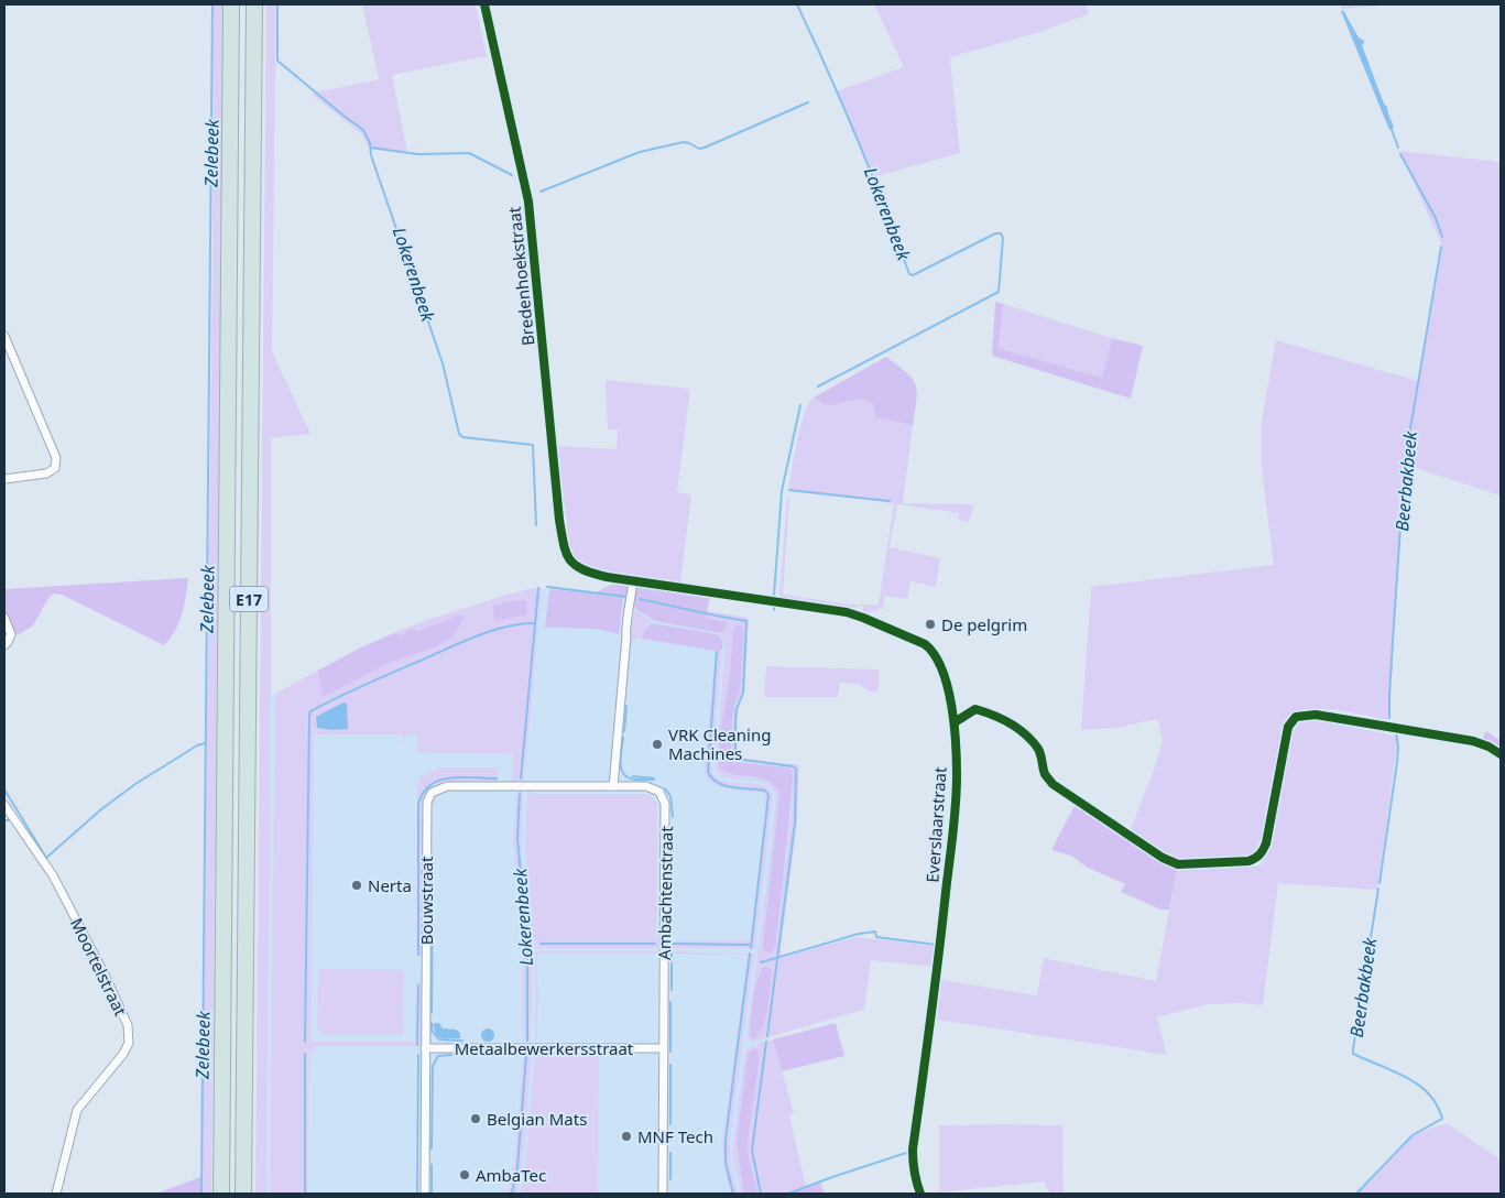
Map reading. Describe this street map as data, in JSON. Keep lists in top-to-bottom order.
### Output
{
  "streets": {
    "highway": ["E17"],
    "street": [
      "Bredenhoekstraat",
      "Everslaarstraat",
      "Ambachtenstraat",
      "Bouwstraat",
      "Moortelstraat",
      "Metaalbewerkersstraat"
    ]
  },
  "crossings": [
    ["Bredenhoekstraat", "Everslaarstraat"],
    ["Ambachtenstraat", "Bouwstraat"],
    ["Ambachtenstraat", "Metaalbewerkersstraat"],
    ["Bouwstraat", "Metaalbewerkersstraat"]
  ],
  "water": ["Zelebeek", "Lokerenbeek", "Beerbakbeek"],
  "places": [
    "De pelgrim",
    "VRK Cleaning Machines",
    "Nerta",
    "Belgian Mats",
    "MNF Tech",
    "AmbaTec"
  ]
}
